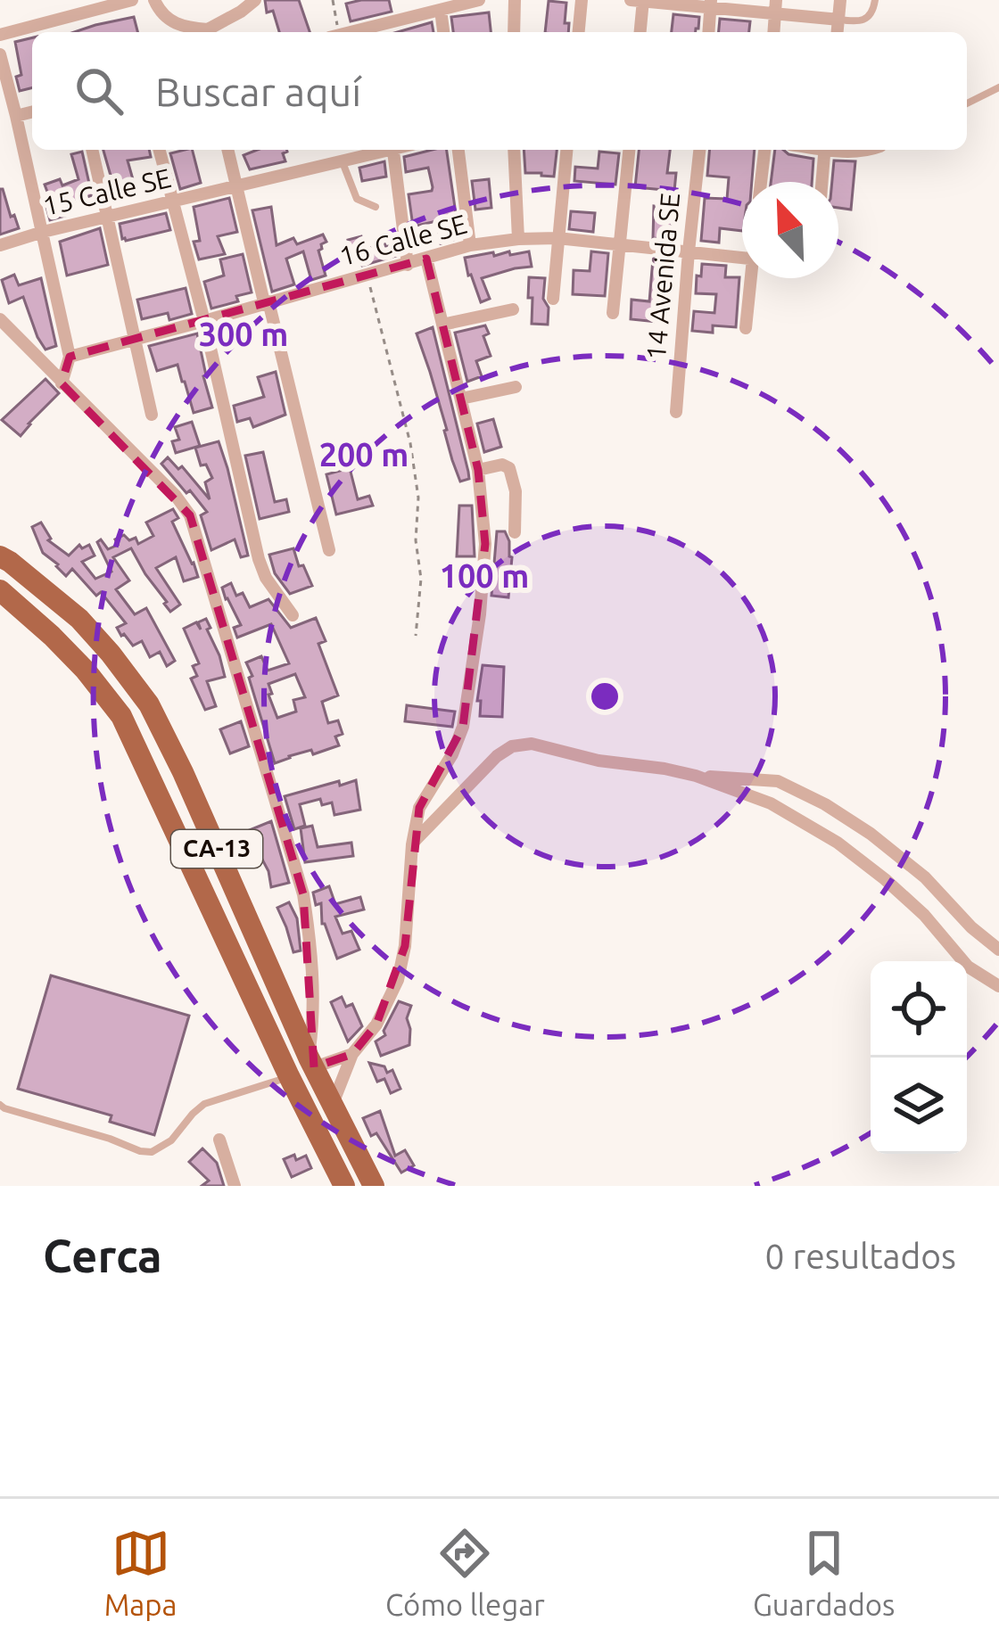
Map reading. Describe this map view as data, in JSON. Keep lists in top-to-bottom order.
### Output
{
  "streets": {
    "highway": ["CA-13"],
    "street": ["15 Calle SE", "16 Calle SE", "14 Avenida SE"]
  },
  "crossings": [
    ["16 Calle SE", "14 Avenida SE"]
  ],
  "north": "top left",
  "page": {
    "search": "Buscar aquí",
    "heading": ["Cerca", "0 resultados"],
    "nav": ["Mapa", "Cómo llegar", "Guardados"]
  },
  "rings": ["300 m", "200 m", "100 m"]
}
